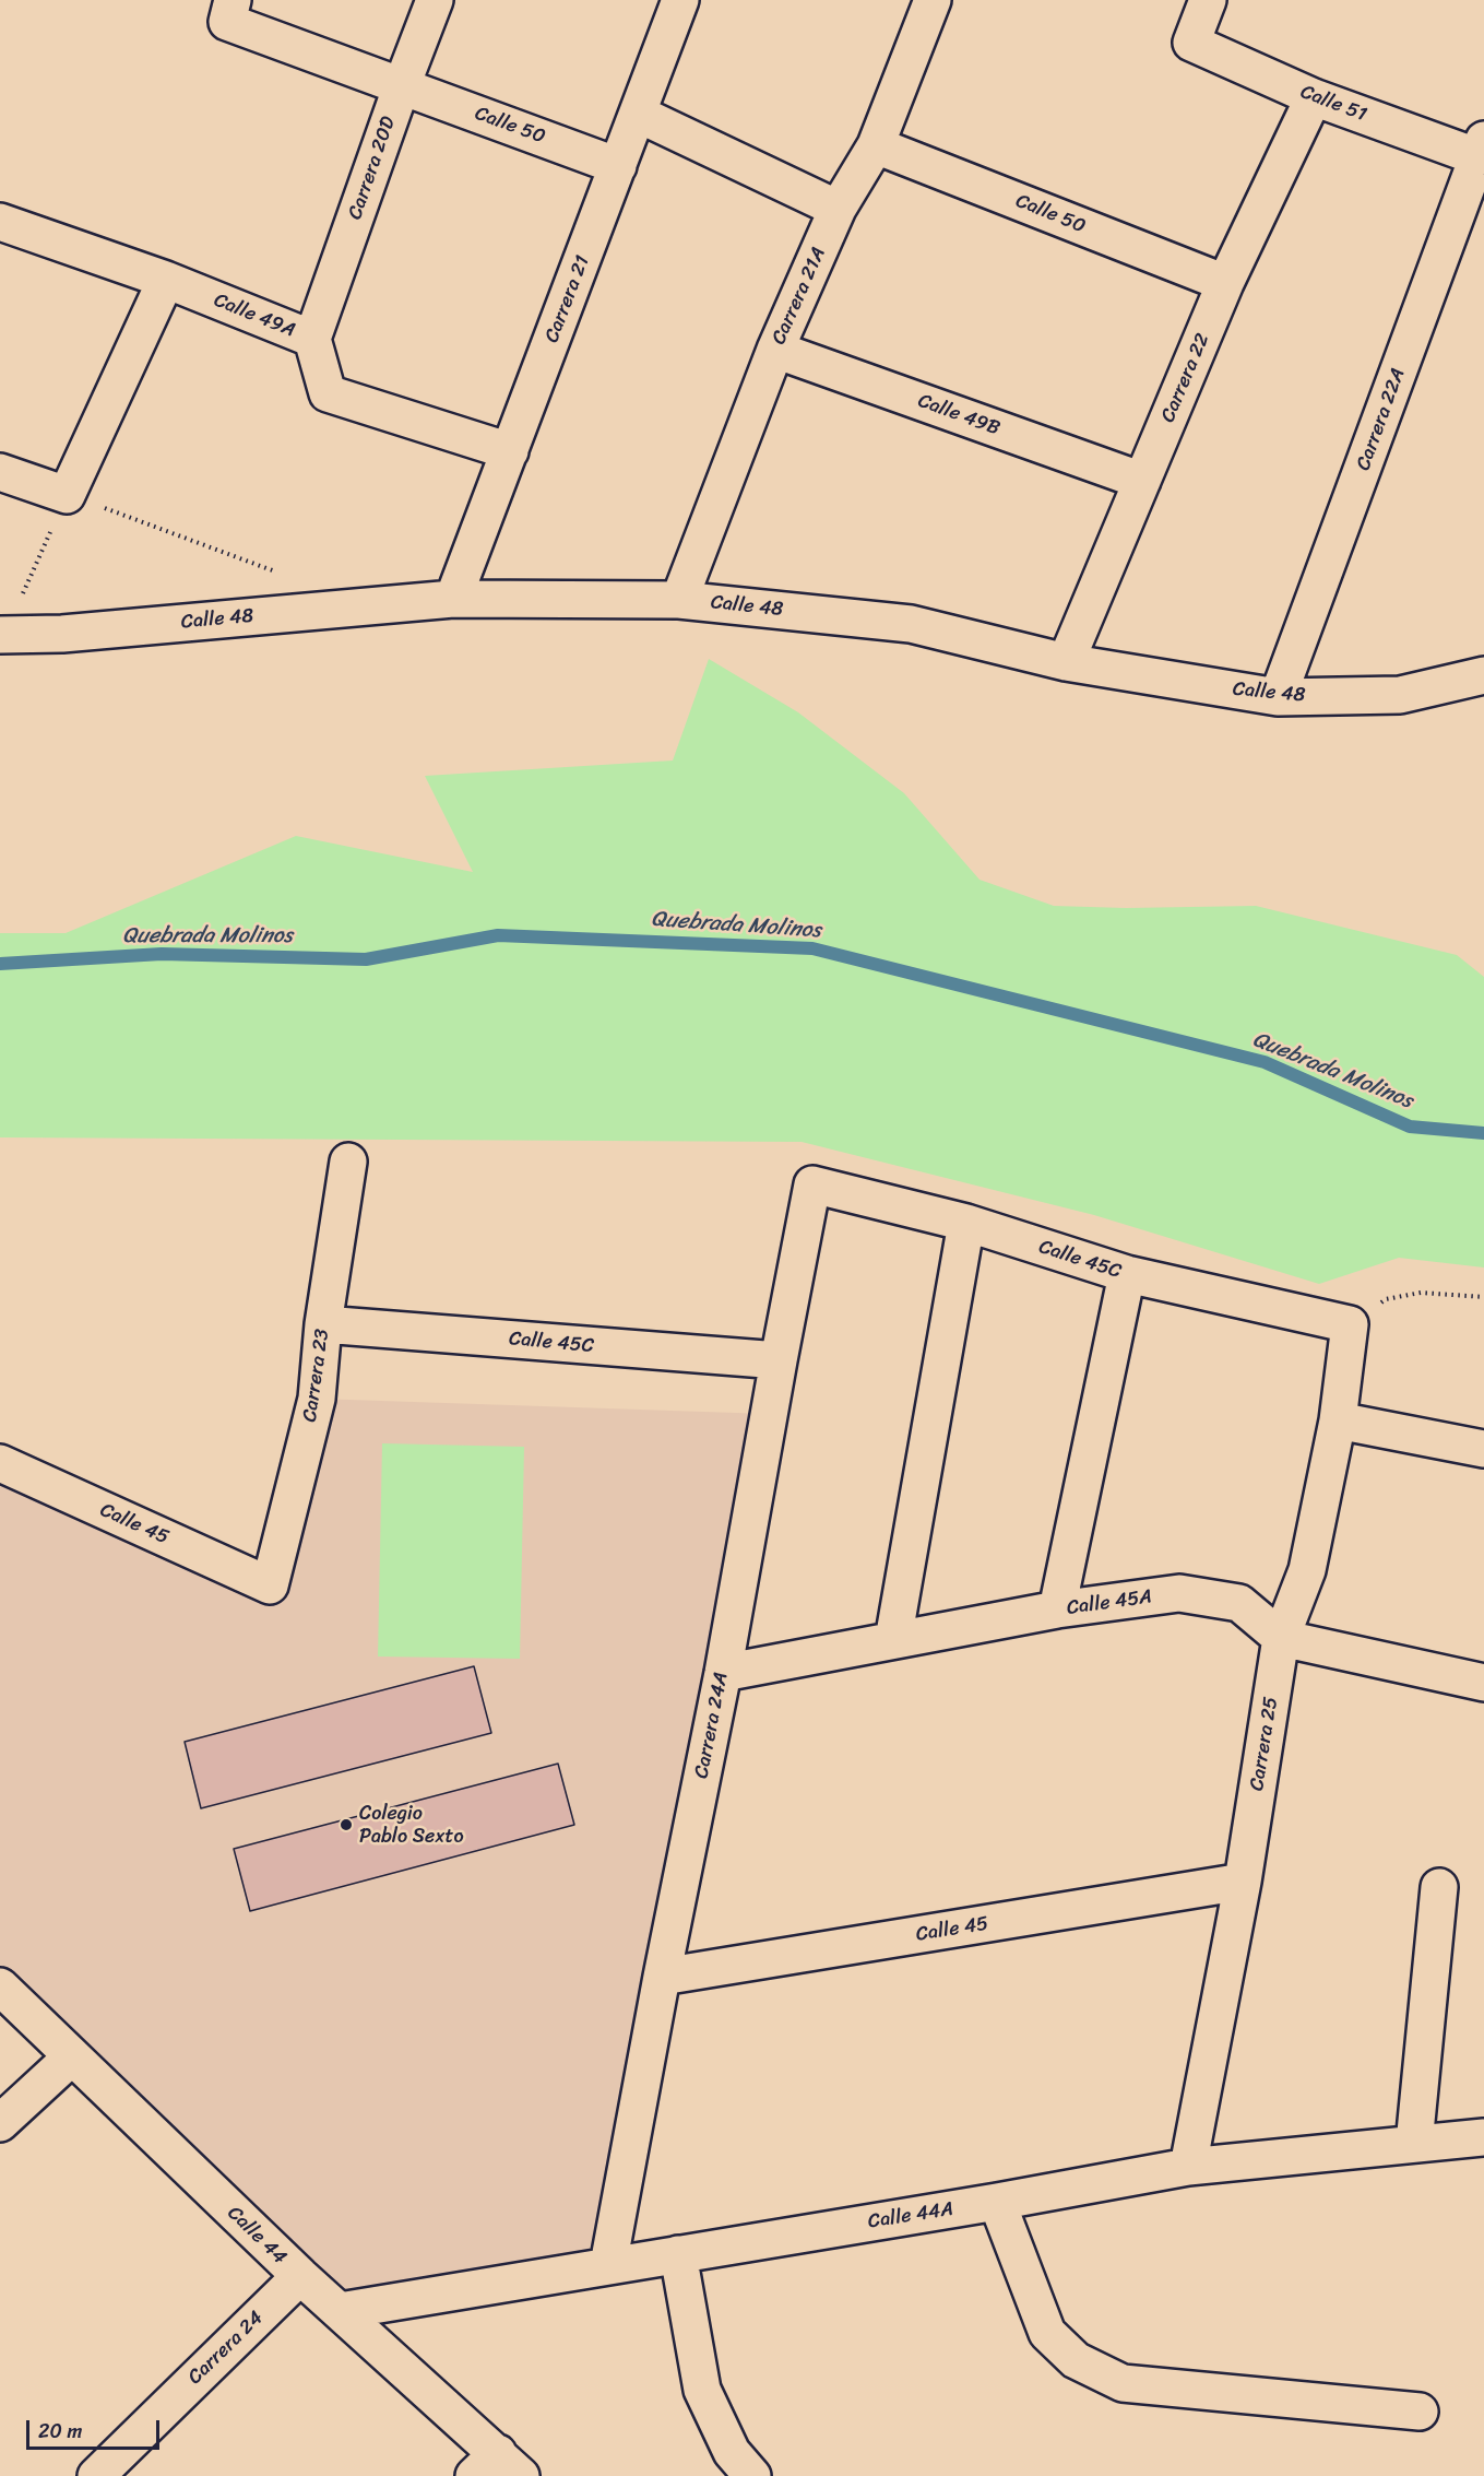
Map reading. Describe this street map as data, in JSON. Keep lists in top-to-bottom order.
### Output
{
  "streets": {
    "street": [
      "Calle 51",
      "Calle 50",
      "Carrera 20D",
      "Carrera 21A",
      "Carrera 21",
      "Calle 49A",
      "Carrera 22",
      "Calle 49B",
      "Carrera 22A",
      "Calle 48",
      "Calle 45C",
      "Carrera 23",
      "Calle 45",
      "Calle 45A",
      "Carrera 24A",
      "Carrera 25",
      "Calle 44A",
      "Calle 44",
      "Carrera 24"
    ]
  },
  "crossings": [
    ["Calle 51", "Carrera 22"],
    ["Calle 51", "Carrera 22A"],
    ["Calle 50", "Carrera 20D"],
    ["Calle 50", "Carrera 21A"],
    ["Calle 50", "Carrera 21"],
    ["Calle 50", "Carrera 22"],
    ["Carrera 20D", "Calle 49A"],
    ["Carrera 21A", "Calle 49B"],
    ["Carrera 21A", "Calle 48"],
    ["Carrera 21", "Calle 49A"],
    ["Carrera 21", "Calle 48"],
    ["Carrera 22", "Calle 49B"],
    ["Carrera 22", "Calle 48"],
    ["Carrera 22A", "Calle 48"],
    ["Calle 45C", "Carrera 23"],
    ["Calle 45C", "Carrera 24A"],
    ["Calle 45C", "Carrera 25"],
    ["Carrera 23", "Calle 45"],
    ["Calle 45", "Carrera 24A"],
    ["Calle 45", "Carrera 25"],
    ["Calle 45A", "Carrera 24A"],
    ["Calle 45A", "Carrera 25"],
    ["Carrera 24A", "Calle 44A"],
    ["Carrera 25", "Calle 44A"],
    ["Calle 44A", "Calle 44"],
    ["Calle 44", "Carrera 24"]
  ],
  "water": ["Quebrada Molinos"],
  "places": ["Colegio Pablo Sexto"],
  "scale_bar": "20 m"
}
